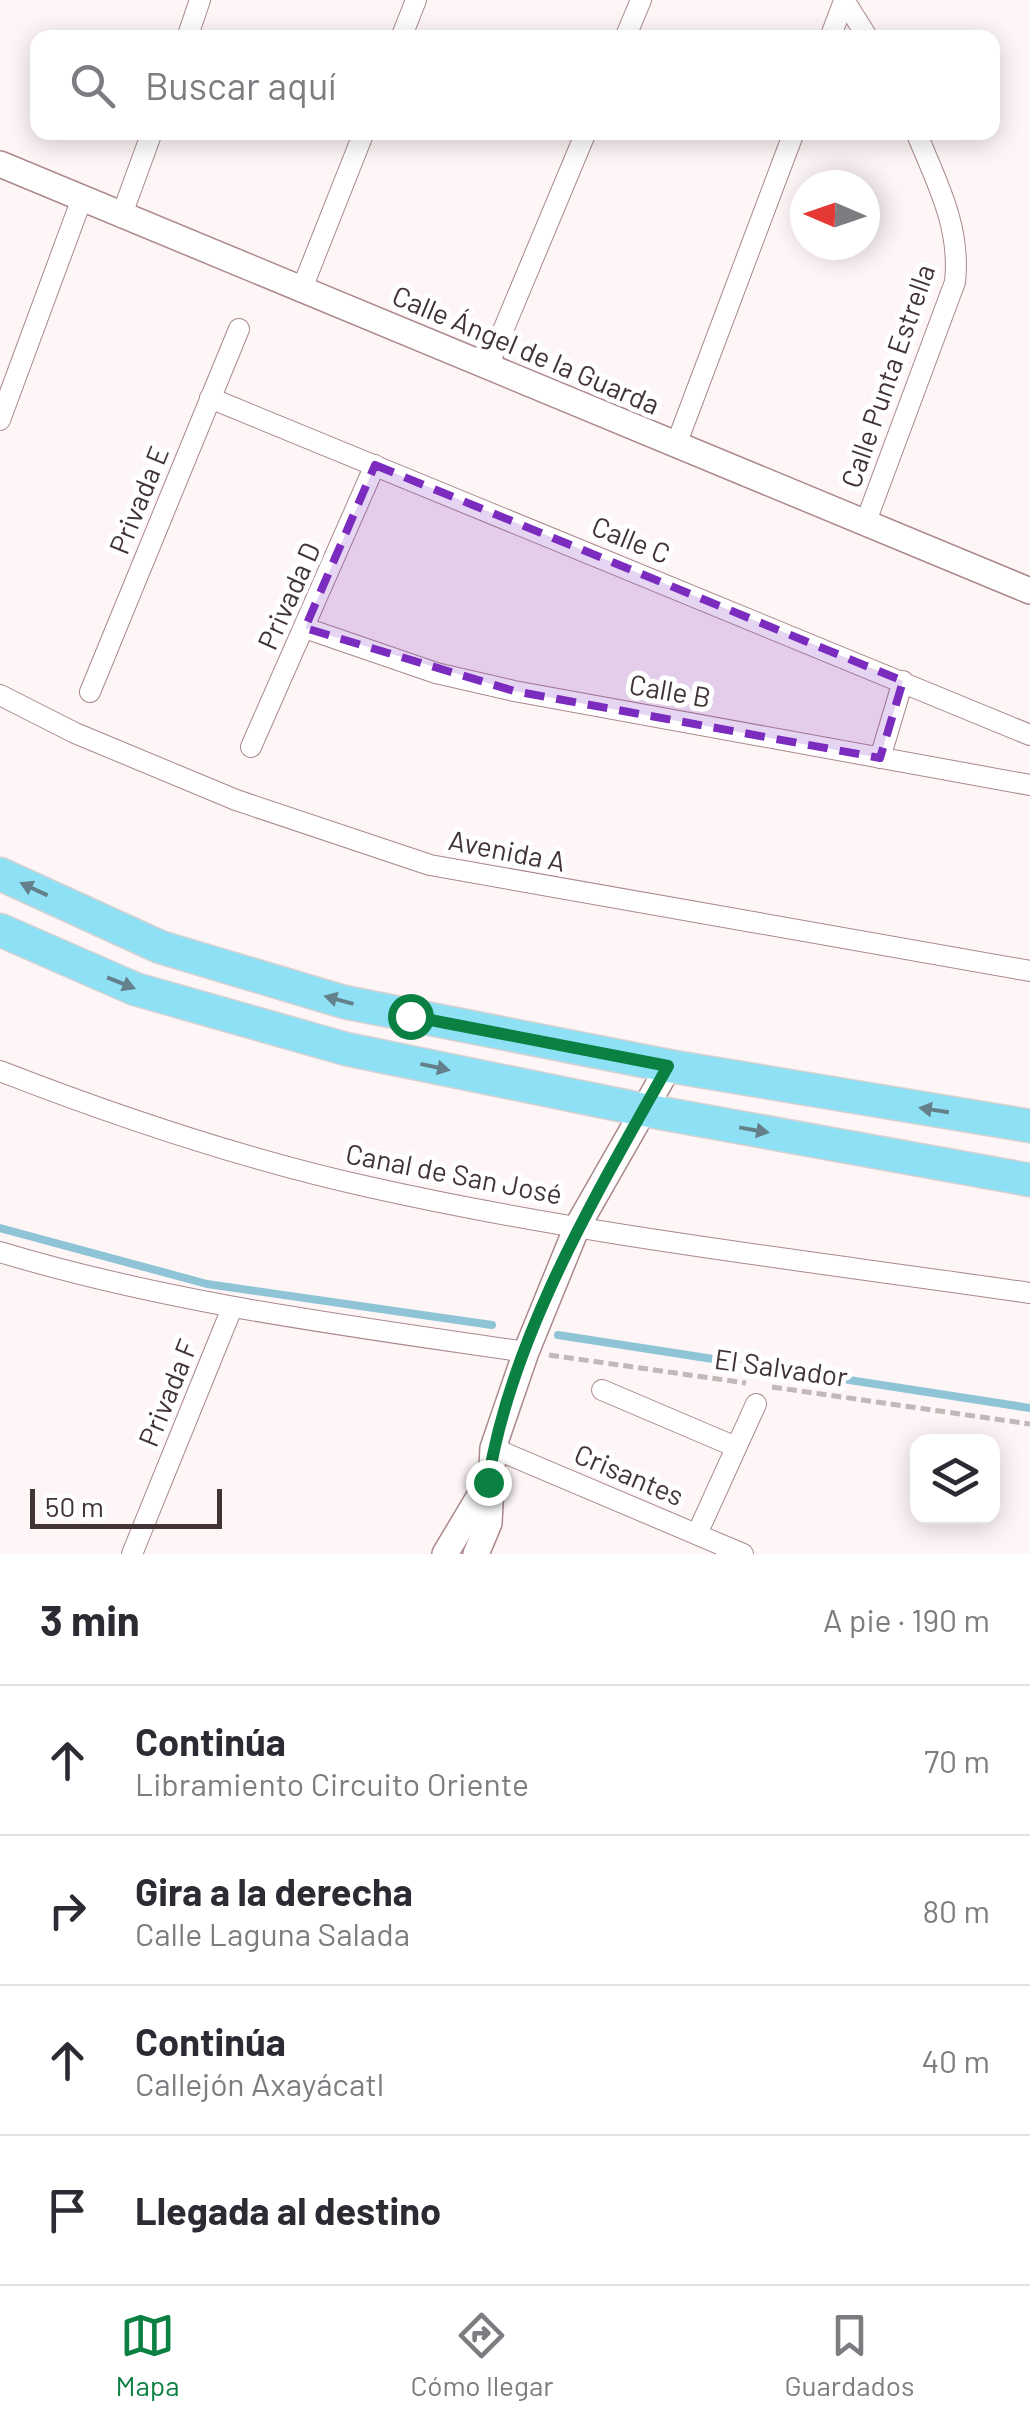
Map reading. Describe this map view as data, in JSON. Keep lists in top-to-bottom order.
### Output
{
  "streets": {
    "street": [
      "Calle Ángel de la Guarda",
      "Calle Punta Estrella",
      "Privada E",
      "Calle C",
      "Privada D",
      "Calle B",
      "Avenida A",
      "Canal de San José",
      "Privada F",
      "Crisantes"
    ],
    "path": ["El Salvador"]
  },
  "crossings": [
    ["Calle Ángel de la Guarda", "Calle Punta Estrella"],
    ["Privada E", "Calle C"],
    ["Calle C", "Privada D"],
    ["Privada D", "Calle B"]
  ],
  "scale_bar": "50 m",
  "north": "left",
  "page": {
    "search": "Buscar aquí",
    "scale": "50 m",
    "heading": ["3 min", "A pie · 190 m"],
    "list": [
      ["Continúa", "Libramiento Circuito Oriente", "70 m"],
      ["Gira a la derecha", "Calle Laguna Salada", "80 m"],
      ["Continúa", "Callejón Axayácatl", "40 m"],
      "Llegada al destino"
    ],
    "nav": ["Mapa", "Cómo llegar", "Guardados"]
  }
}
